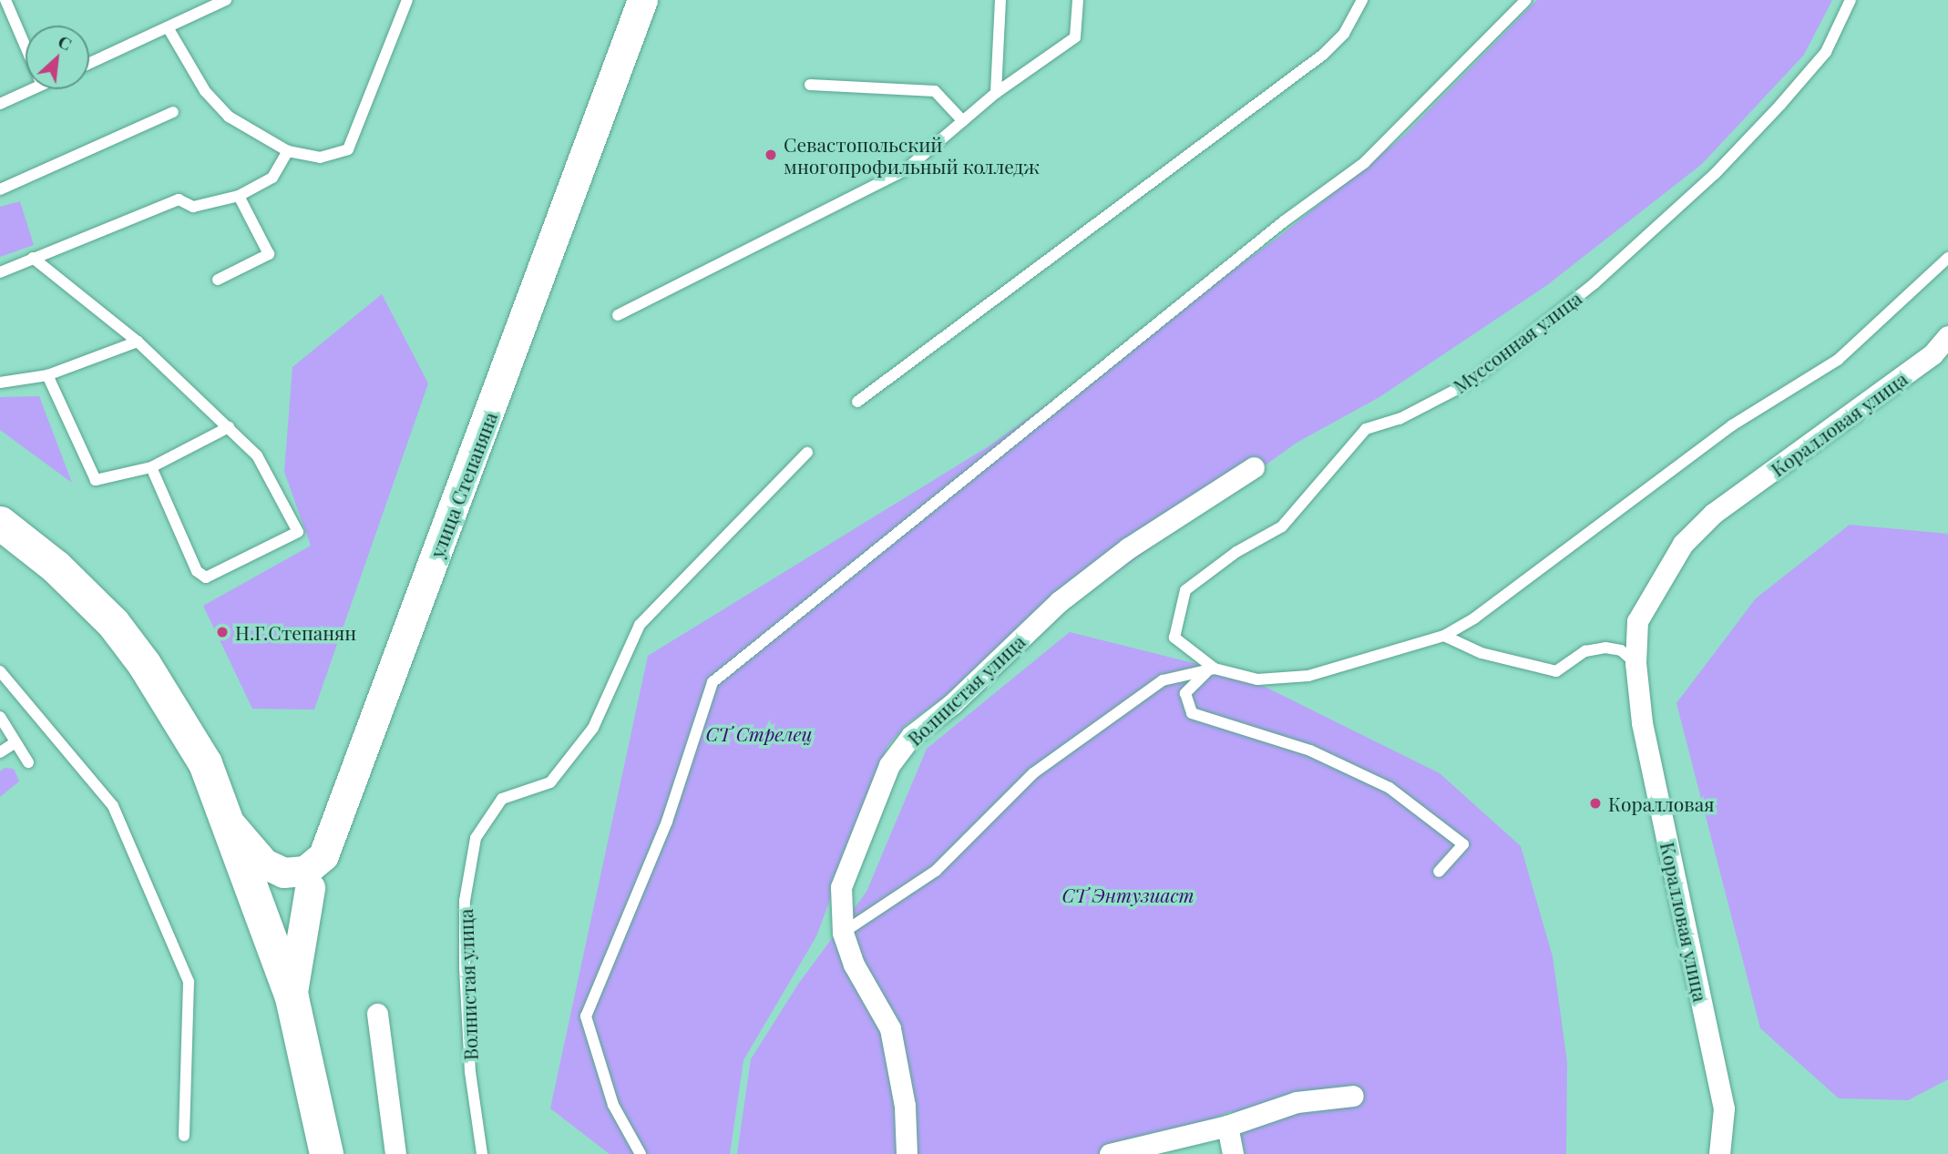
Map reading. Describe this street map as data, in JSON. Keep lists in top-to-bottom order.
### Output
{
  "streets": {
    "main road": ["улица Степаняна"],
    "street": ["Коралловая улица", "Волнистая улица"],
    "lane": ["Муссонная улица"]
  },
  "parks": ["СТ Стрелец", "СТ Энтузиаст"],
  "places": ["Севастопольский многопрофильный колледж", "Н.Г.Степанян", "Коралловая"],
  "north": "top right"
}
